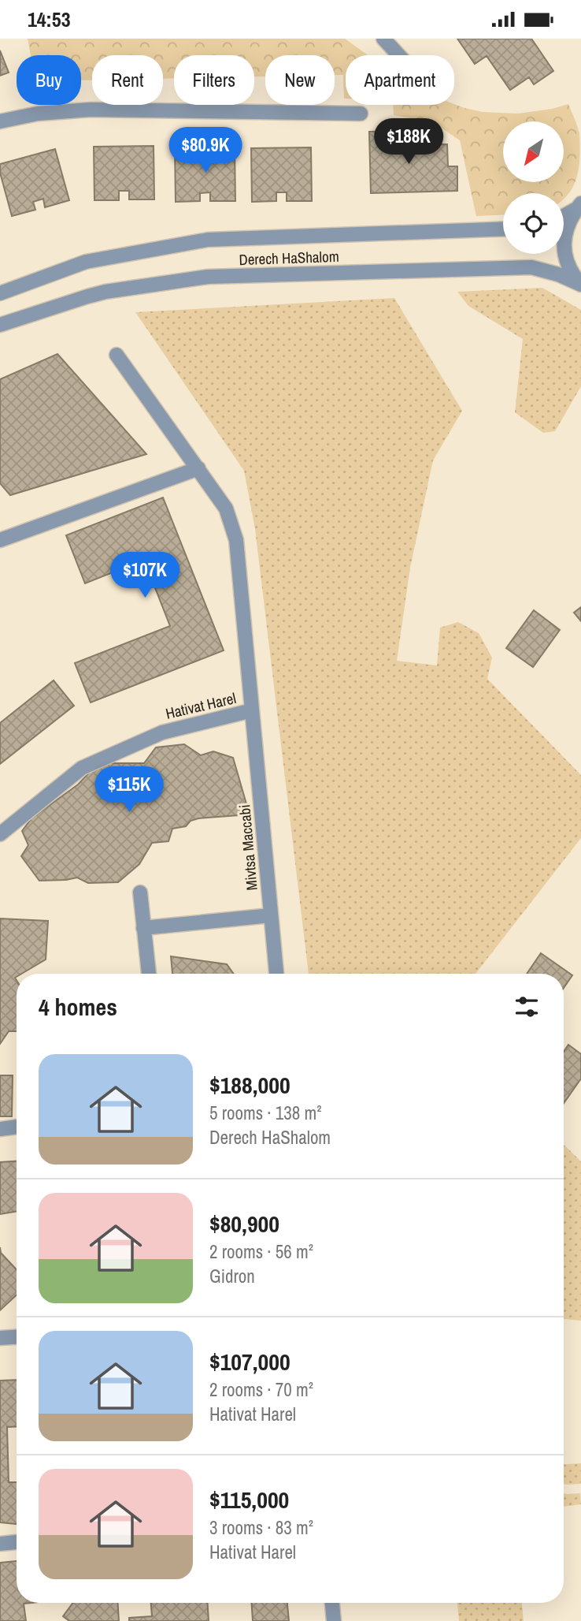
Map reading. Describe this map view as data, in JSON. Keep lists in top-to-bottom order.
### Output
{
  "streets": {
    "street": ["Derech HaShalom", "Hativat Harel", "Mivtsa Maccabi"]
  },
  "crossings": [
    ["Hativat Harel", "Mivtsa Maccabi"]
  ],
  "north": "bottom left",
  "page": {
    "status": "14:53",
    "chip": [
      "Buy",
      "Rent",
      "Filters",
      "New",
      "Apartment"
    ],
    "price": [
      "$188K",
      "$80.9K",
      "$107K",
      "$115K"
    ],
    "heading": "4 homes",
    "list": [
      {
        "name": "$188,000",
        "note": "5 rooms · 138 m² · Derech HaShalom"
      },
      {
        "name": "$80,900",
        "note": "2 rooms · 56 m² · Gidron"
      },
      {
        "name": "$107,000",
        "note": "2 rooms · 70 m² · Hativat Harel"
      },
      {
        "name": "$115,000",
        "note": "3 rooms · 83 m² · Hativat Harel"
      }
    ]
  }
}
